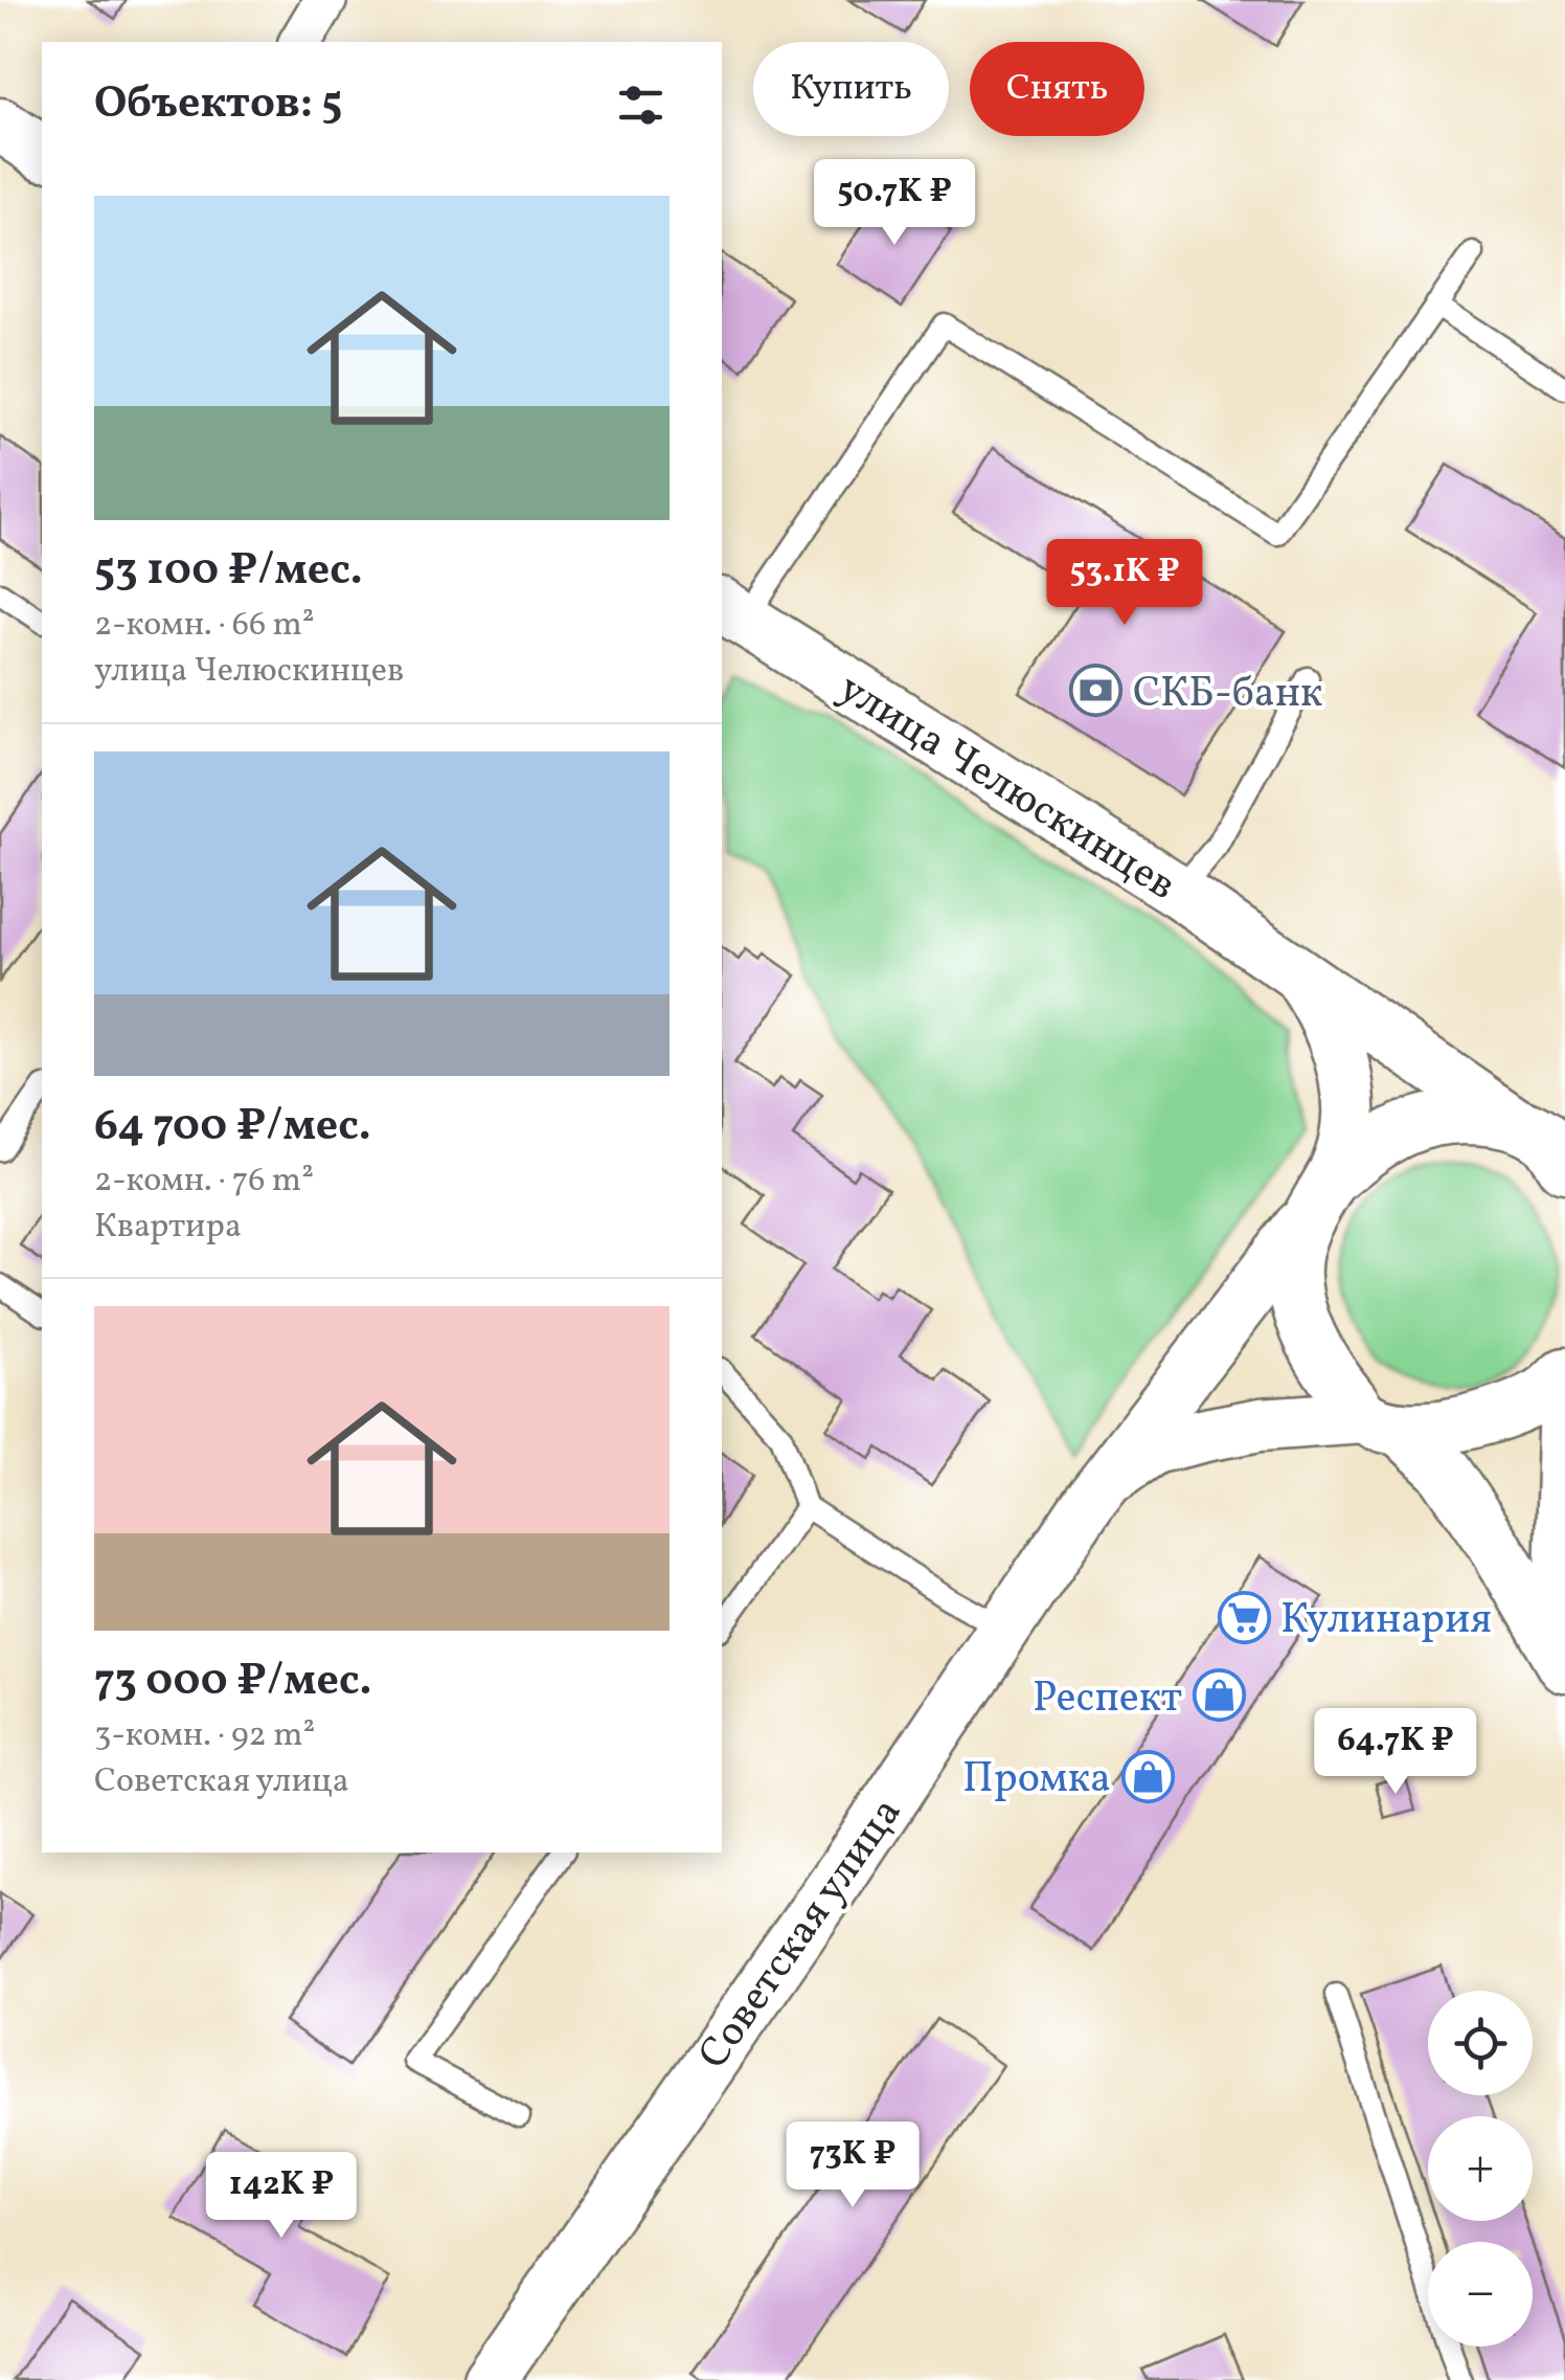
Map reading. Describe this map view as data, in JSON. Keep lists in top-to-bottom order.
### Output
{
  "streets": {
    "street": ["улица Челюскинцев", "Советская улица"]
  },
  "places": {
    "bank": ["СКБ-банк"],
    "supermarket": ["Кулинария"],
    "shop": ["Респект", "Промка"]
  },
  "page": {
    "chip": ["Купить", "Снять"],
    "heading": "Объектов: 5",
    "price": [
      "50.7K ₽",
      "53.1K ₽",
      "64.7K ₽",
      "73K ₽",
      "142K ₽"
    ],
    "list": [
      {
        "name": "53 100 ₽/мес.",
        "note": "2-комн. · 66 m² · улица Челюскинцев"
      },
      {
        "name": "64 700 ₽/мес.",
        "note": "2-комн. · 76 m² · Квартира"
      },
      {
        "name": "73 000 ₽/мес.",
        "note": "3-комн. · 92 m² · Советская улица"
      }
    ],
    "map_buttons": ["+", "−"]
  }
}
